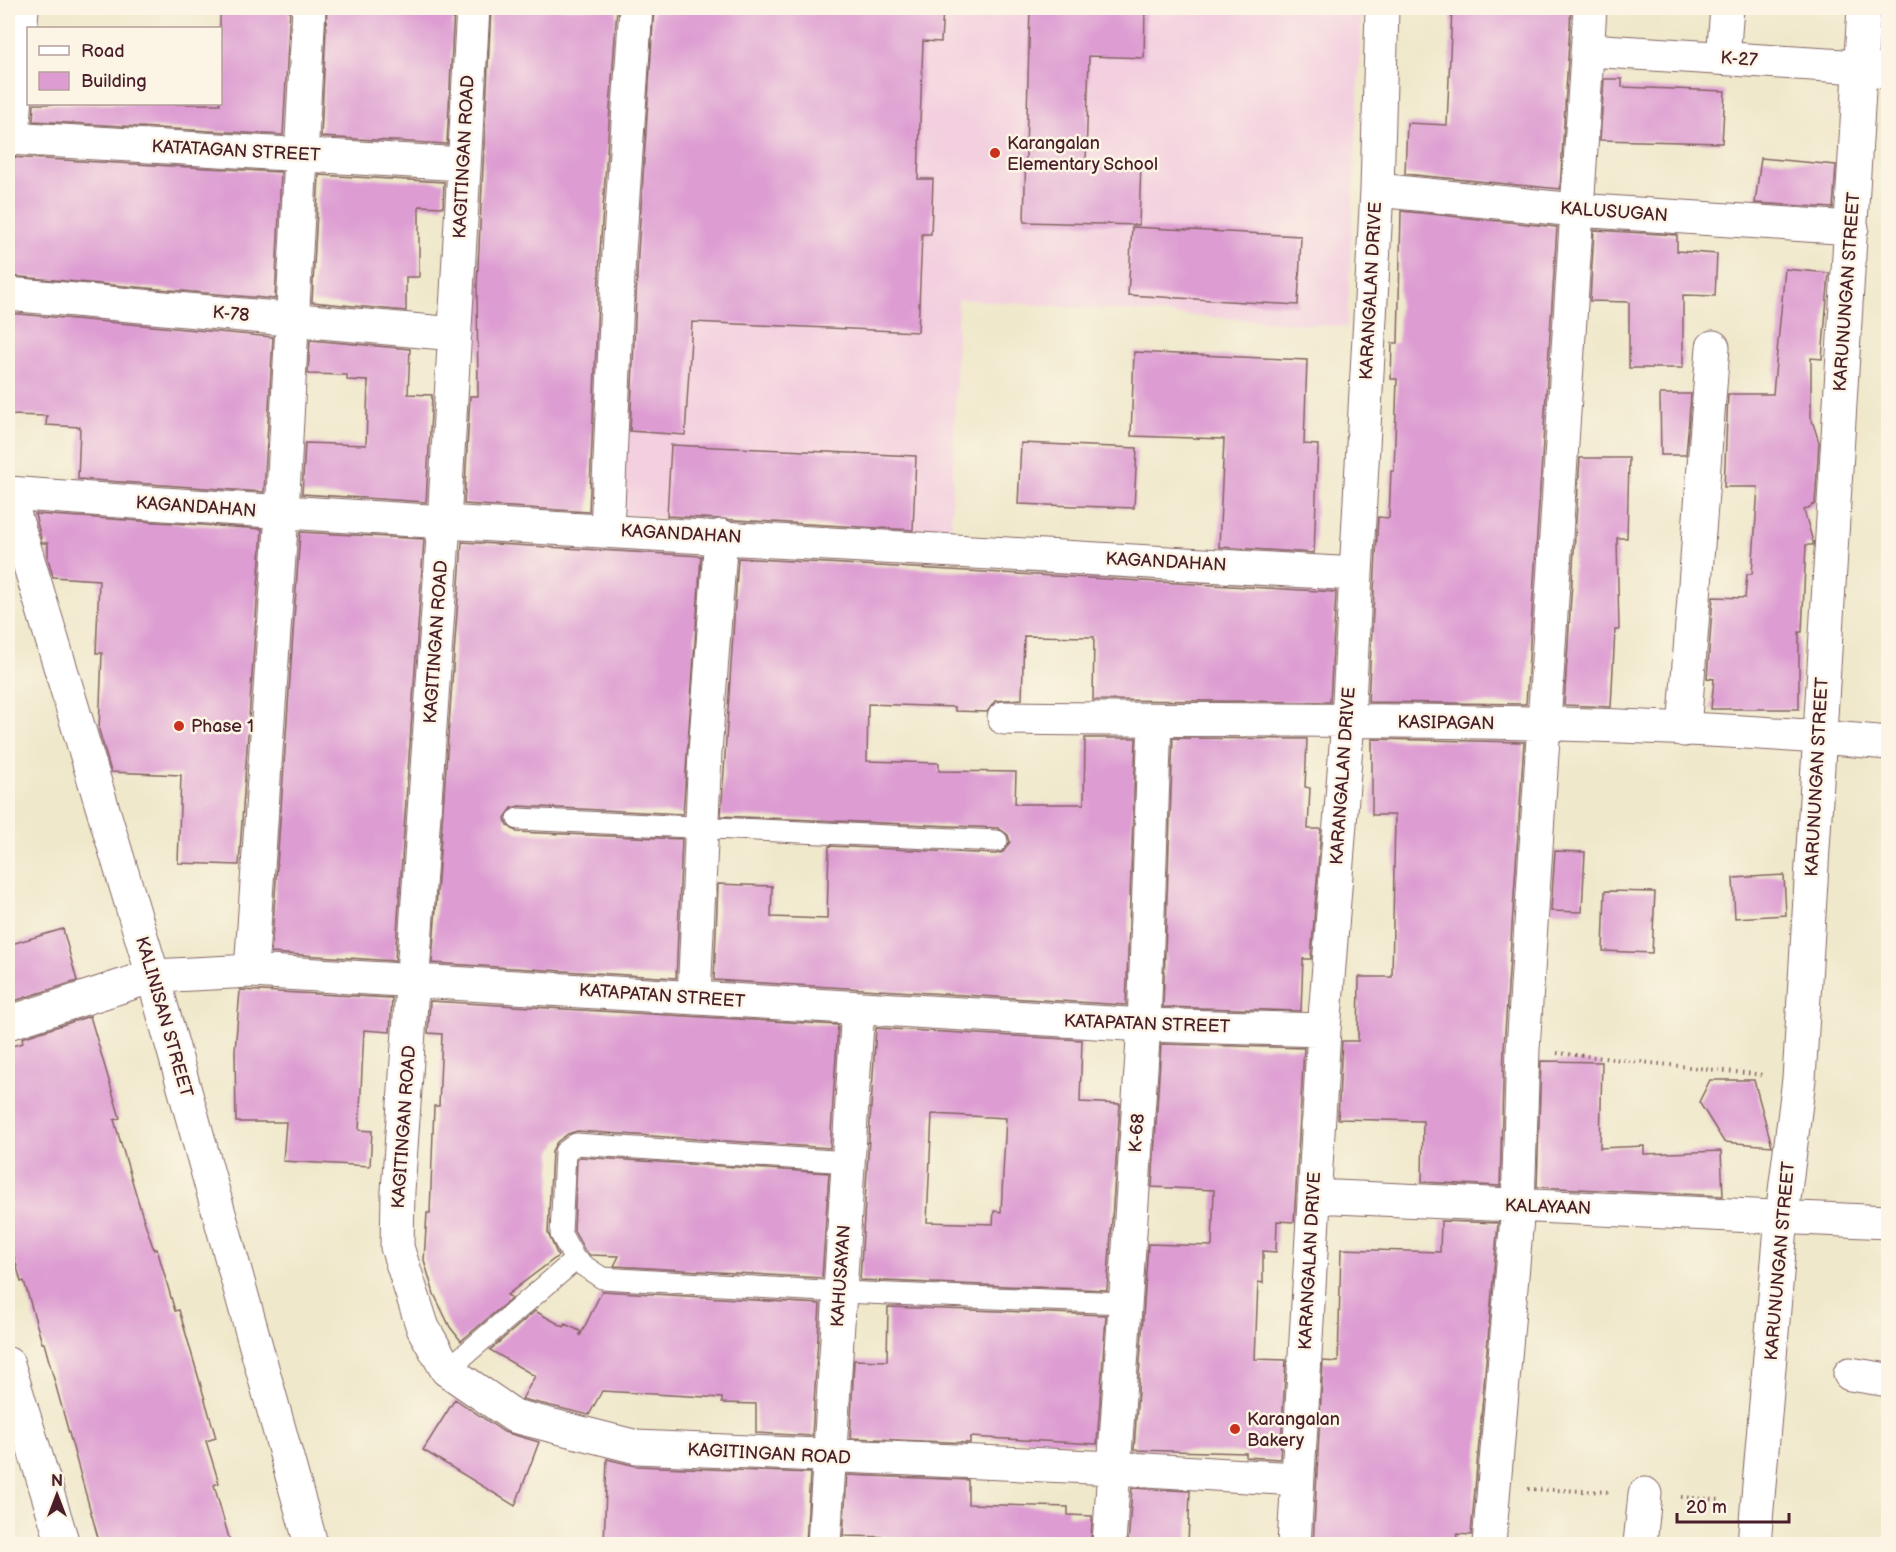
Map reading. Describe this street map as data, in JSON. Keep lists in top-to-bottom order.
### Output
{
  "streets": {
    "street": [
      "K-27",
      "KATATAGAN STREET",
      "KAGITINGAN ROAD",
      "KALUSUGAN",
      "KARANGALAN DRIVE",
      "KARUNUNGAN STREET",
      "K-78",
      "KAGANDAHAN",
      "KASIPAGAN",
      "KATAPATAN STREET",
      "KALINISAN STREET",
      "K-68",
      "KALAYAAN",
      "KAHUSAYAN"
    ]
  },
  "crossings": [
    ["K-27", "KARUNUNGAN STREET"],
    ["KATATAGAN STREET", "KAGITINGAN ROAD"],
    ["KAGITINGAN ROAD", "KARANGALAN DRIVE"],
    ["KAGITINGAN ROAD", "K-78"],
    ["KAGITINGAN ROAD", "KAGANDAHAN"],
    ["KAGITINGAN ROAD", "KATAPATAN STREET"],
    ["KAGITINGAN ROAD", "K-68"],
    ["KAGITINGAN ROAD", "KAHUSAYAN"],
    ["KALUSUGAN", "KARANGALAN DRIVE"],
    ["KALUSUGAN", "KARUNUNGAN STREET"],
    ["KARANGALAN DRIVE", "KAGANDAHAN"],
    ["KARANGALAN DRIVE", "KASIPAGAN"],
    ["KARANGALAN DRIVE", "KATAPATAN STREET"],
    ["KARANGALAN DRIVE", "KALAYAAN"],
    ["KARUNUNGAN STREET", "KASIPAGAN"],
    ["KARUNUNGAN STREET", "KALAYAAN"],
    ["KAGANDAHAN", "KALINISAN STREET"],
    ["KASIPAGAN", "K-68"],
    ["KATAPATAN STREET", "KALINISAN STREET"],
    ["KATAPATAN STREET", "K-68"],
    ["KATAPATAN STREET", "KAHUSAYAN"]
  ],
  "places": ["Karangalan Elementary School", "Phase 1", "Karangalan Bakery"],
  "legend": ["Road", "Building"],
  "scale_bar": "20 m",
  "north": "top"
}
